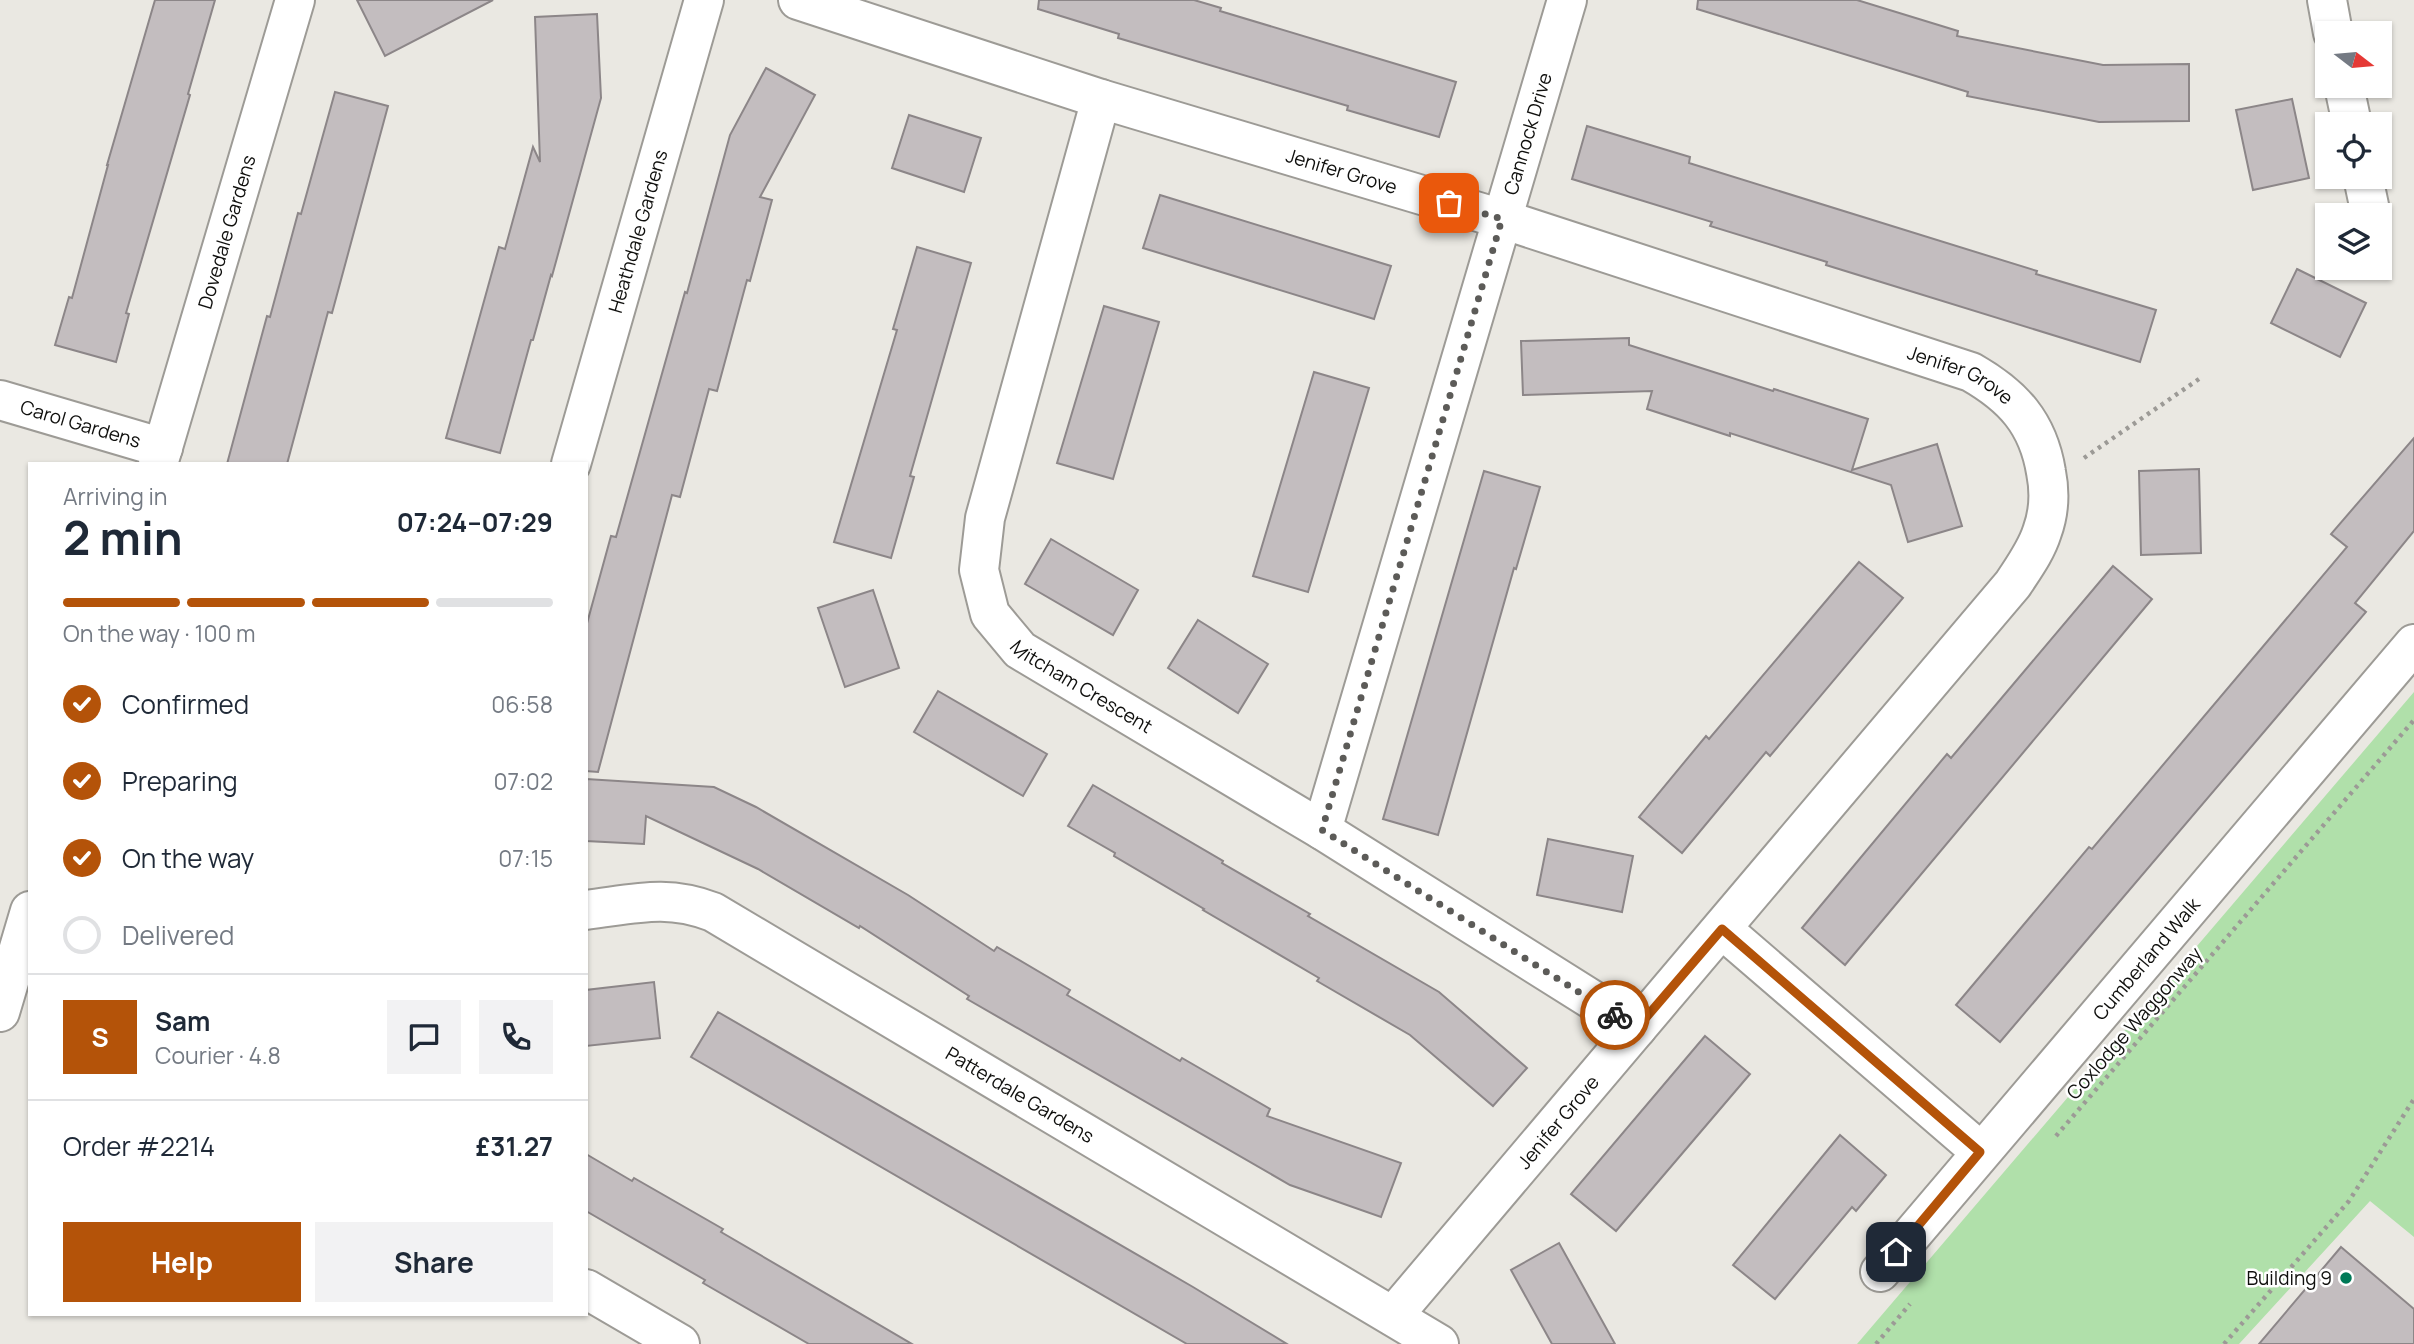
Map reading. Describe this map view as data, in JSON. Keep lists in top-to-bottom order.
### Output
{
  "streets": {
    "street": [
      "Cannock Drive",
      "Jenifer Grove",
      "Dovedale Gardens",
      "Heathdale Gardens",
      "Carol Gardens",
      "Mitcham Crescent",
      "Cumberland Walk",
      "Patterdale Gardens"
    ],
    "path": ["Coxlodge Waggonway"]
  },
  "crossings": [
    ["Cannock Drive", "Jenifer Grove"],
    ["Cannock Drive", "Mitcham Crescent"],
    ["Jenifer Grove", "Mitcham Crescent"],
    ["Jenifer Grove", "Patterdale Gardens"],
    ["Dovedale Gardens", "Carol Gardens"]
  ],
  "places": ["Building 9"],
  "north": "right",
  "page": {
    "heading": ["2 min", "Arriving in", "07:24–07:29"],
    "panel": [
      "Sam",
      "Courier · 4.8",
      "Order #2214",
      "£31.27"
    ],
    "bar": "On the way · 100 m",
    "list": [
      ["Confirmed", "06:58"],
      ["Preparing", "07:02"],
      ["On the way", "07:15"],
      "Delivered"
    ],
    "round": "S",
    "buttons": ["Help", "Share"]
  }
}
